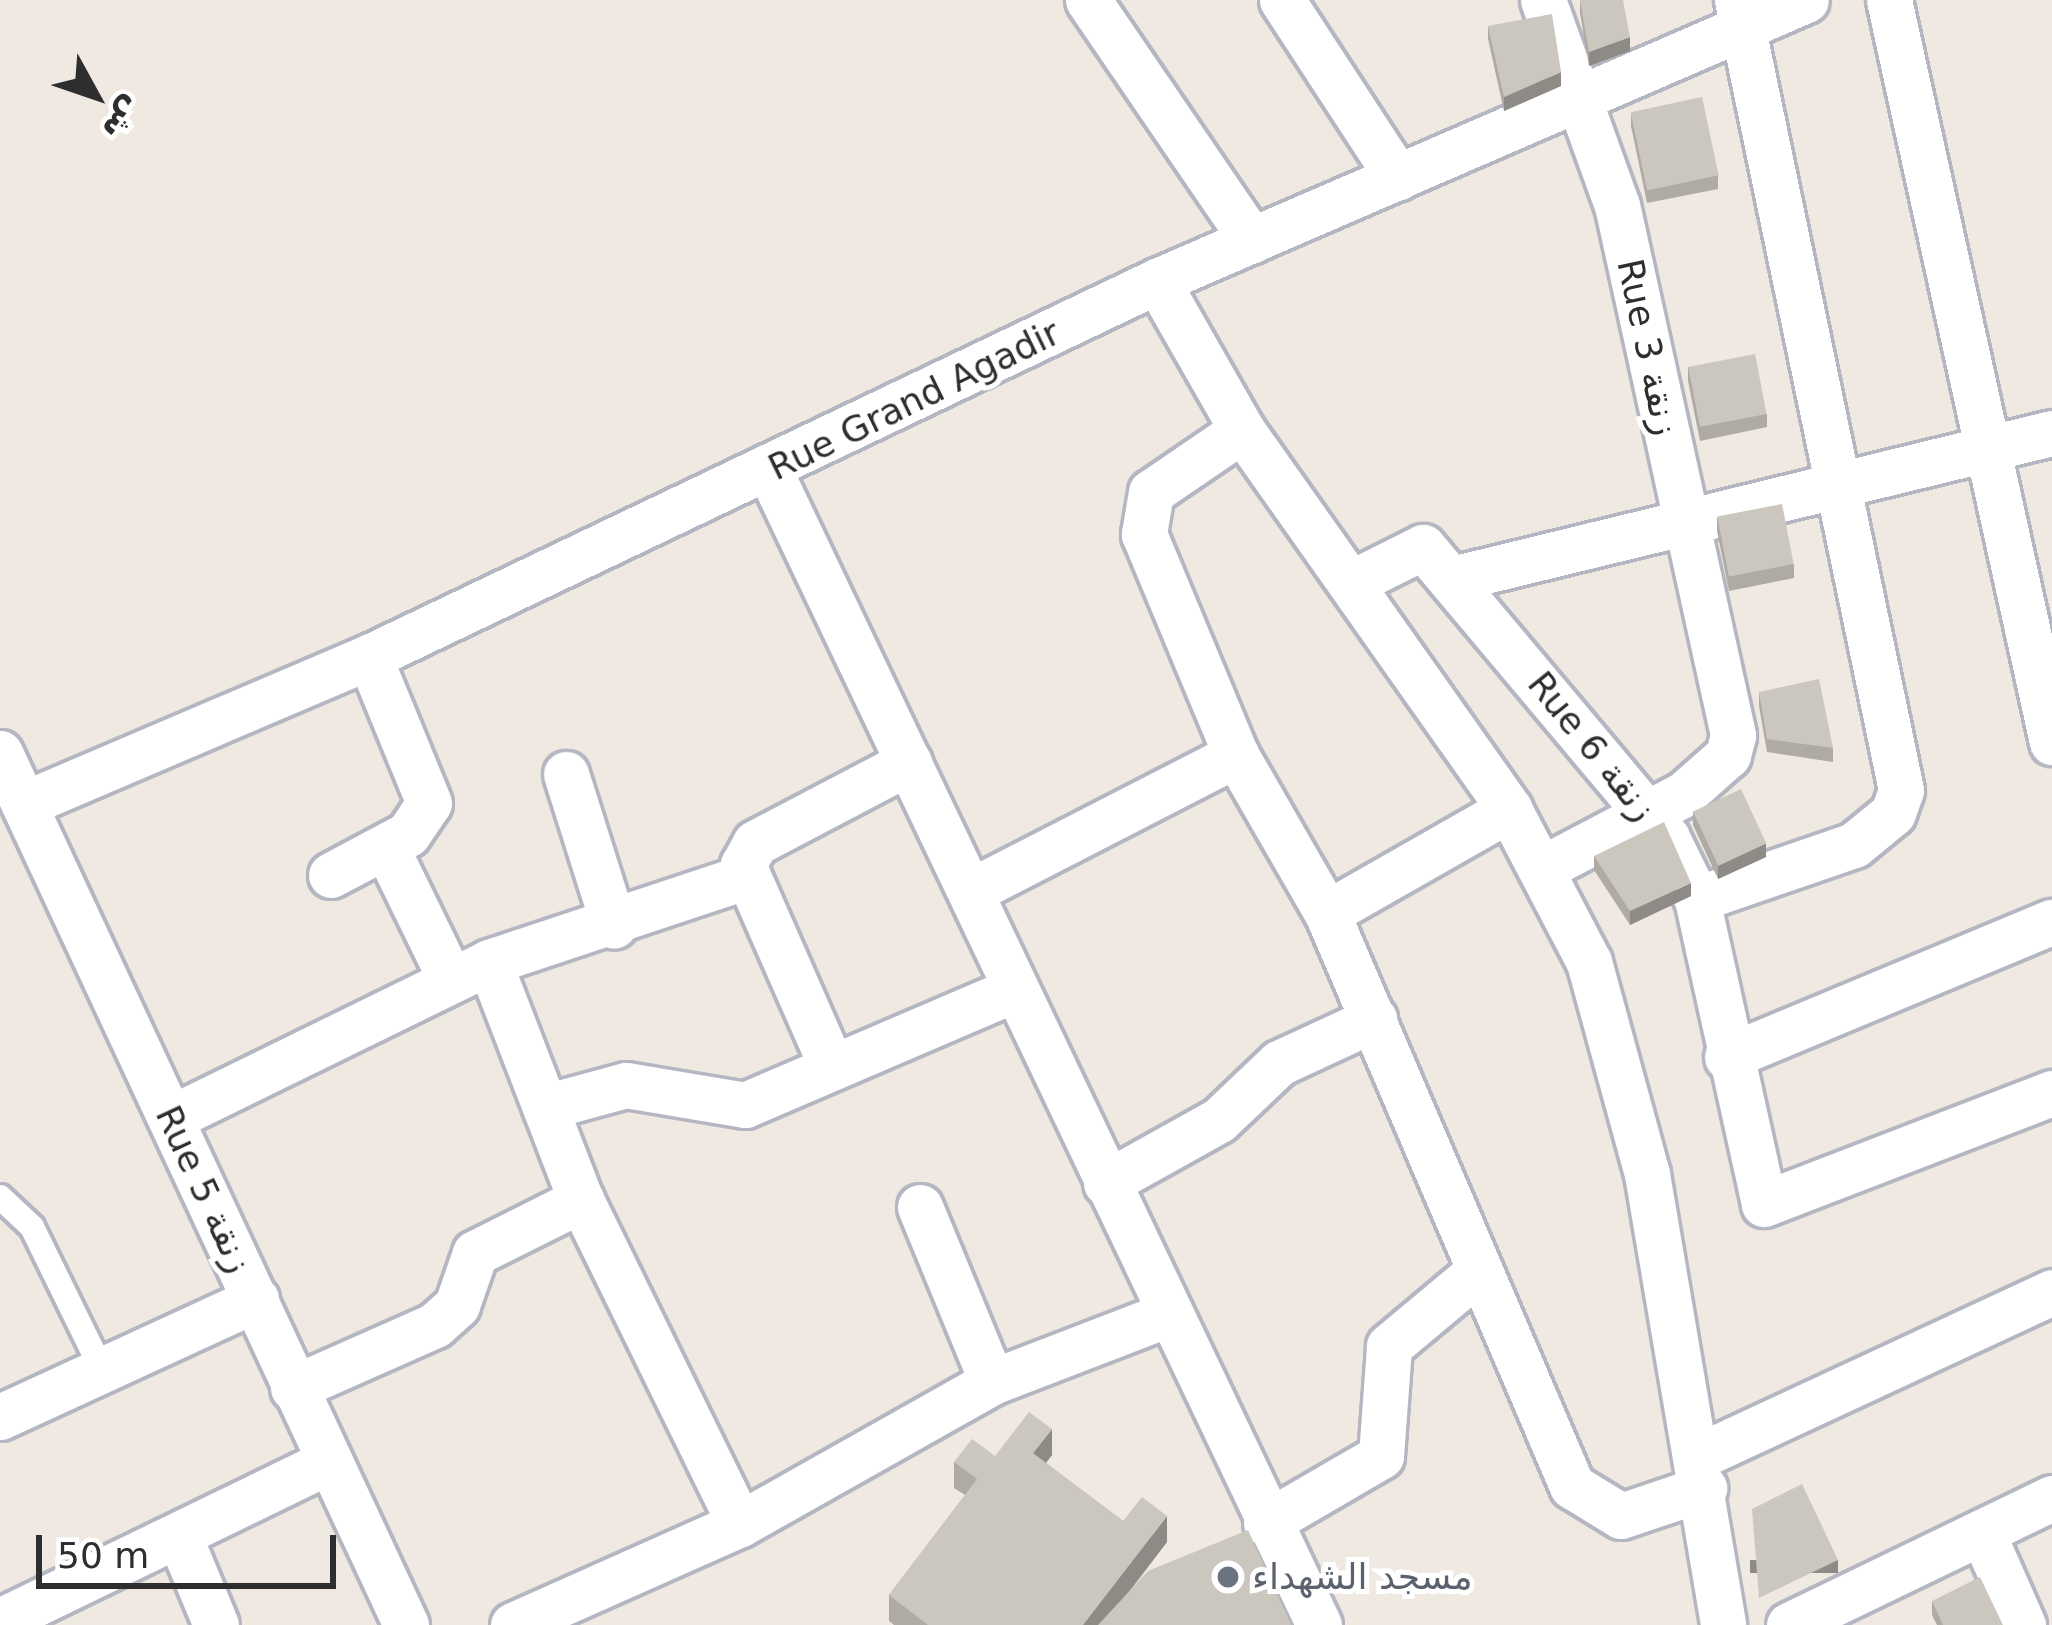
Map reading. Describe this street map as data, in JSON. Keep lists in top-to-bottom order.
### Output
{
  "streets": {
    "street": [
      "Rue 3 زنقة",
      "Rue Grand Agadir",
      "Rue 6 زنقة",
      "Rue 5 زنقة"
    ]
  },
  "crossings": [
    ["Rue 3 زنقة", "Rue Grand Agadir"],
    ["Rue 3 زنقة", "Rue 6 زنقة"],
    ["Rue Grand Agadir", "Rue 5 زنقة"]
  ],
  "places": ["مسجد الشهداء"],
  "scale_bar": "50 m",
  "north": "bottom right"
}
